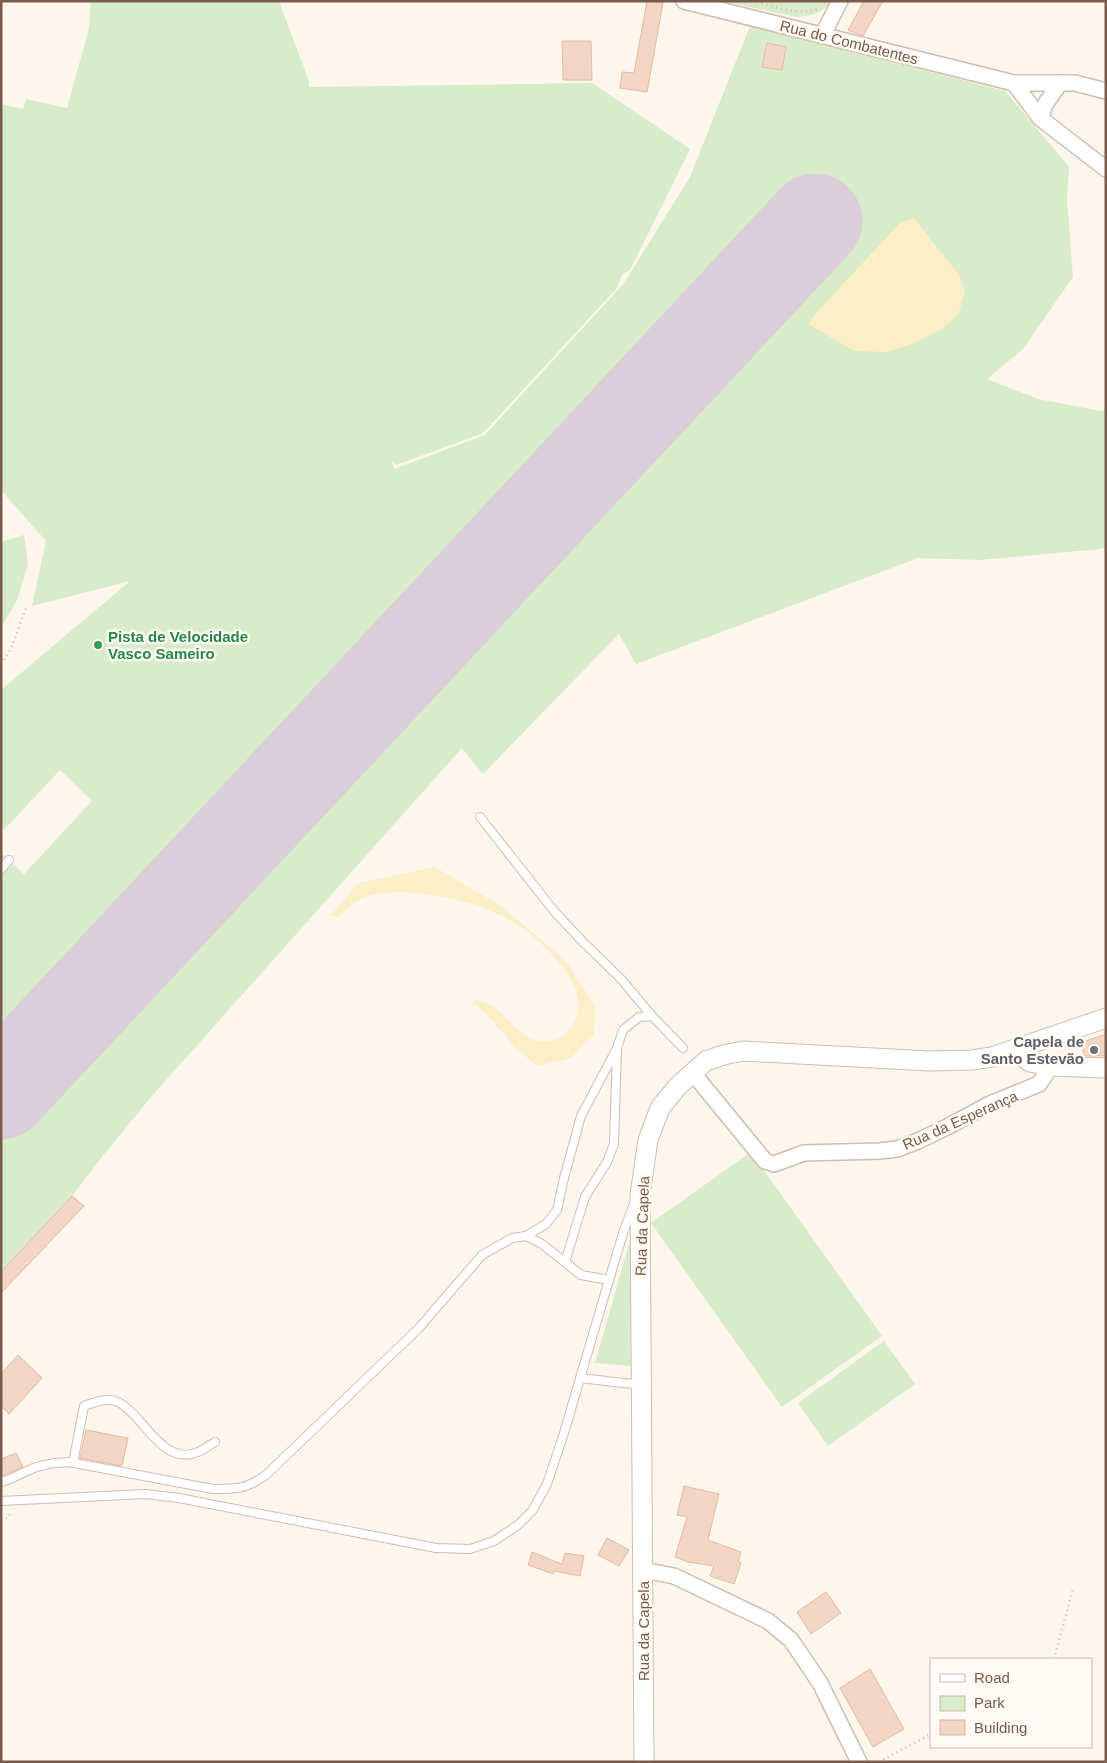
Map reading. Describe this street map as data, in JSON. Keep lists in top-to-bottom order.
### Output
{
  "streets": {
    "street": ["Rua do Combatentes", "Rua da Esperança", "Rua da Capela"]
  },
  "crossings": [
    ["Rua da Esperança", "Rua da Capela"]
  ],
  "places": ["Pista de Velocidade Vasco Sameiro", "Capela de Santo Estevão"],
  "legend": ["Road", "Park", "Building"]
}
